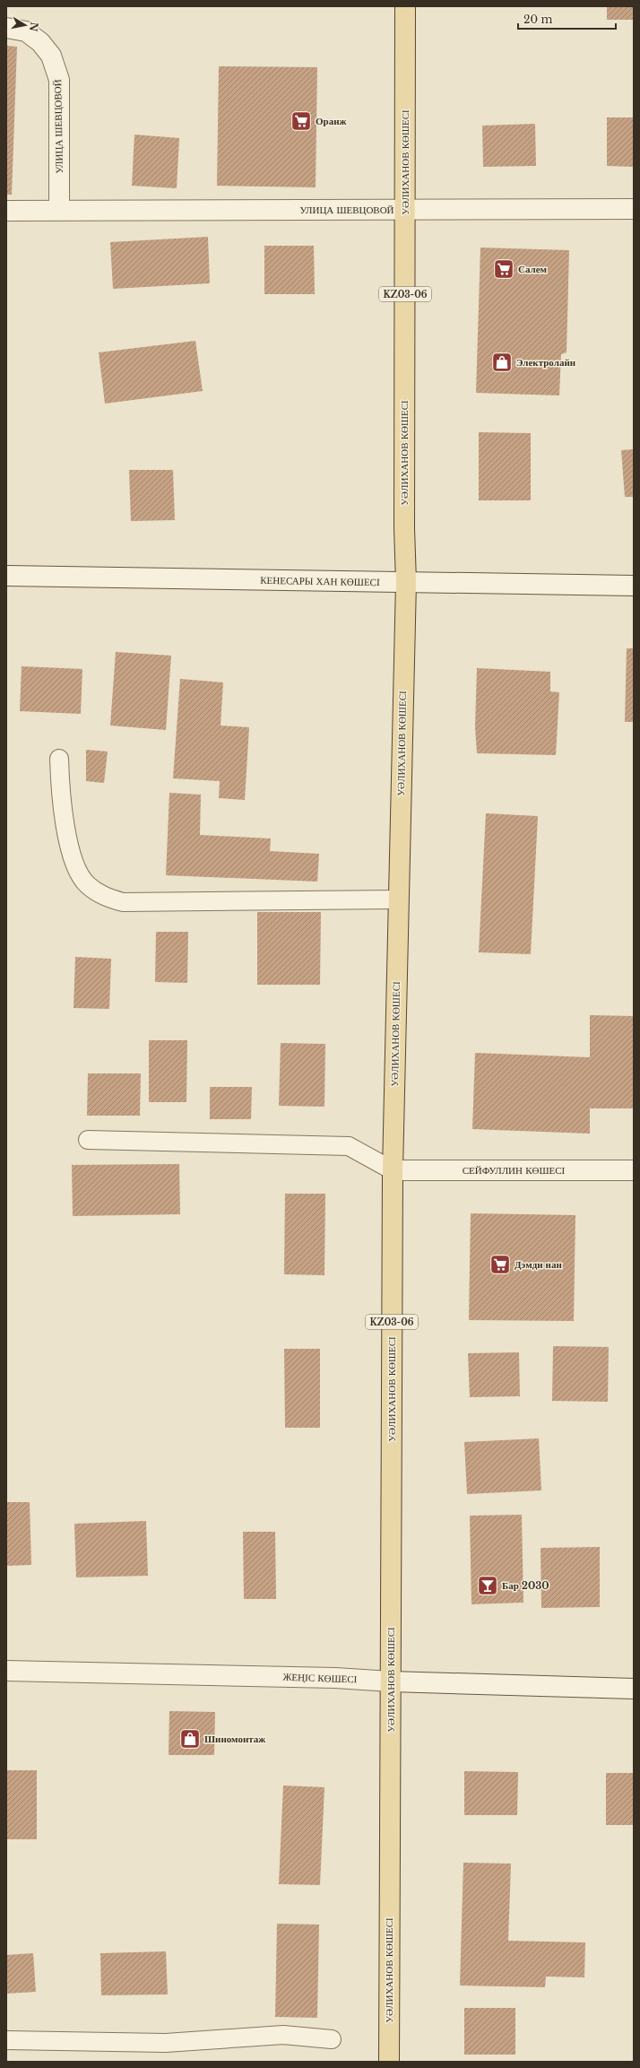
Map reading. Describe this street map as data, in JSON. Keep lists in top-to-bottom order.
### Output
{
  "streets": {
    "main road": ["УӘЛИХАНОВ КӨШЕСІ", "KZ03-06"],
    "street": [
      "УЛИЦА ШЕВЦОВОЙ",
      "КЕНЕСАРЫ ХАН КӨШЕСІ",
      "СЕЙФУЛЛИН КӨШЕСІ",
      "ЖЕҢІС КӨШЕСІ"
    ]
  },
  "crossings": [
    ["УЛИЦА ШЕВЦОВОЙ", "УӘЛИХАНОВ КӨШЕСІ"],
    ["УӘЛИХАНОВ КӨШЕСІ", "КЕНЕСАРЫ ХАН КӨШЕСІ"],
    ["УӘЛИХАНОВ КӨШЕСІ", "СЕЙФУЛЛИН КӨШЕСІ"],
    ["УӘЛИХАНОВ КӨШЕСІ", "ЖЕҢІС КӨШЕСІ"]
  ],
  "places": {
    "supermarket": ["Оранж", "Салем", "Дэмди нан"],
    "shop": ["Электролайн", "Шиномонтаж"],
    "bar": ["Бар 2030"]
  },
  "scale_bar": "20 m",
  "north": "right"
}
